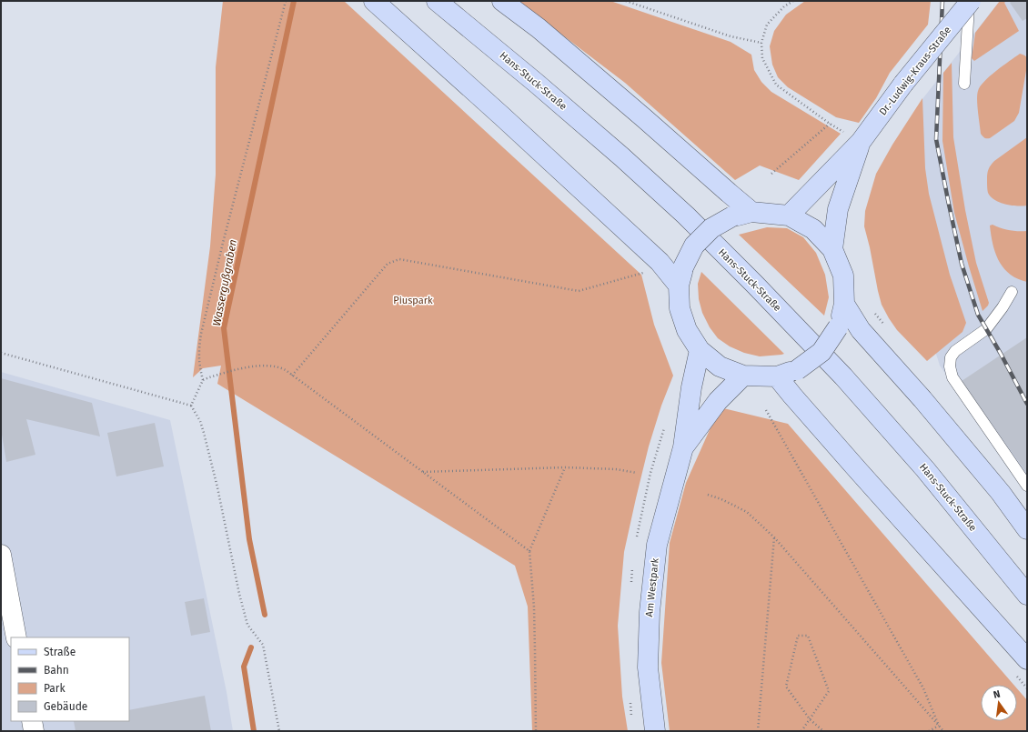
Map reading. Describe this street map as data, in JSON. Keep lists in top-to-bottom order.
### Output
{
  "streets": {
    "main road": ["Dr.-Ludwig-Kraus-Straße", "Hans-Stuck-Straße", "Am Westpark"]
  },
  "water": ["Wassergußgraben"],
  "parks": ["Piuspark"],
  "legend": [
    "Straße",
    "Bahn",
    "Park",
    "Gebäude"
  ],
  "north": "top"
}
